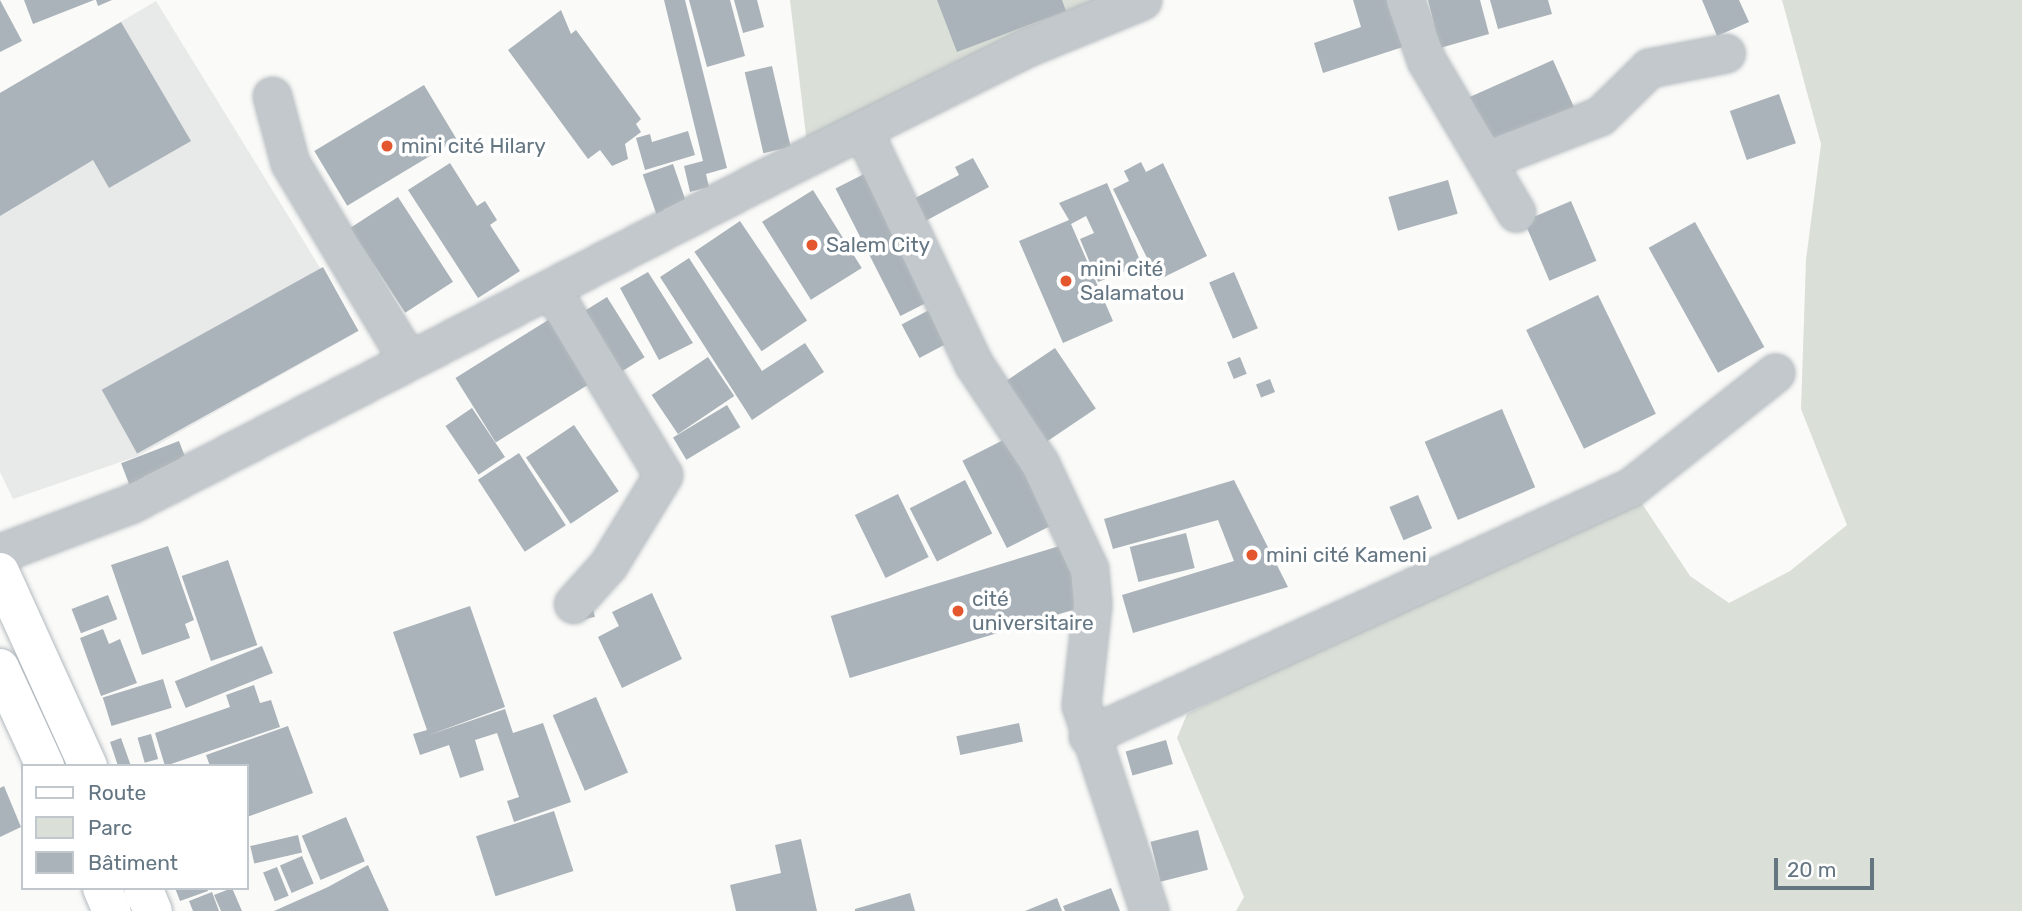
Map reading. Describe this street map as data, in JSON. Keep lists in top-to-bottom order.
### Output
{
  "places": [
    "mini cité Hilary",
    "Salem City",
    "mini cité Salamatou",
    "mini cité Kameni",
    "cité universitaire"
  ],
  "legend": ["Route", "Parc", "Bâtiment"],
  "scale_bar": "20 m"
}
